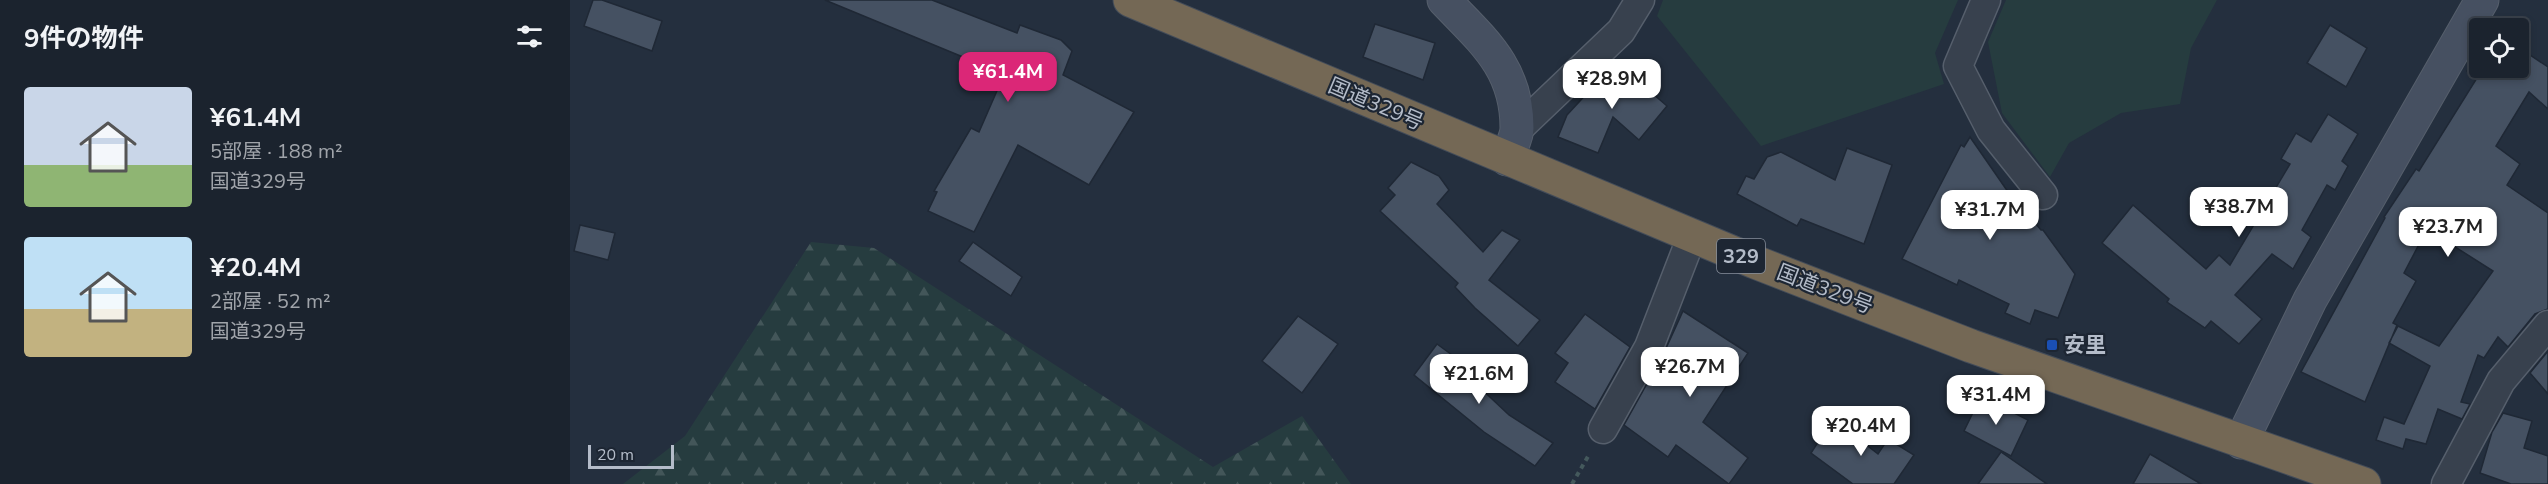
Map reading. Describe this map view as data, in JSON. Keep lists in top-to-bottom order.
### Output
{
  "streets": {
    "highway": ["国道329号", "329"]
  },
  "places": {
    "transit": ["安里"]
  },
  "scale_bar": "20 m",
  "page": {
    "heading": "9件の物件",
    "price": [
      "¥61.4M",
      "¥28.9M",
      "¥38.7M",
      "¥31.7M",
      "¥23.7M",
      "¥26.7M",
      "¥21.6M",
      "¥31.4M",
      "¥20.4M"
    ],
    "list": [
      {
        "name": "¥61.4M",
        "note": "5部屋 · 188 m² · 国道329号"
      },
      {
        "name": "¥20.4M",
        "note": "2部屋 · 52 m² · 国道329号"
      }
    ],
    "scale": "20 m"
  }
}
